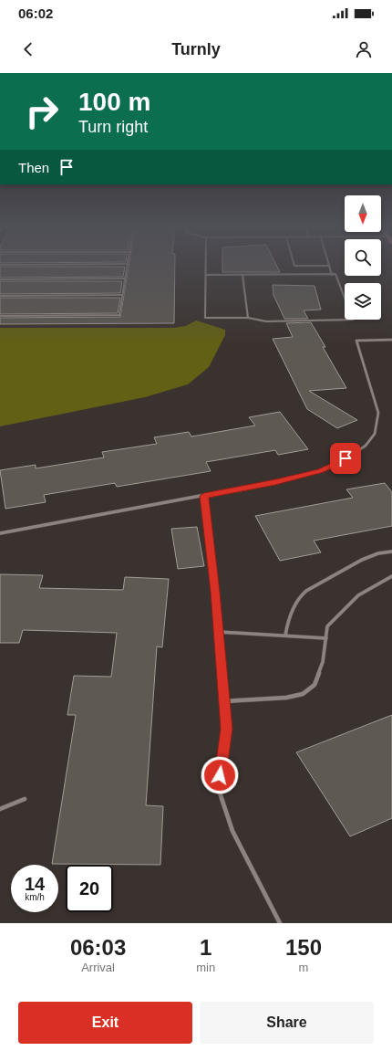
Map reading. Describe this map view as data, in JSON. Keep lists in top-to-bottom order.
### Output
{
  "north": "bottom",
  "page": {
    "status": "06:02",
    "header": "Turnly",
    "turn": ["100 m", "Turn right"],
    "then": "Then",
    "speed": "14 km/h",
    "limit": "20",
    "eta": [
      "06:03",
      "Arrival",
      "1",
      "min",
      "150",
      "m"
    ],
    "buttons": ["Exit", "Share"]
  }
}
